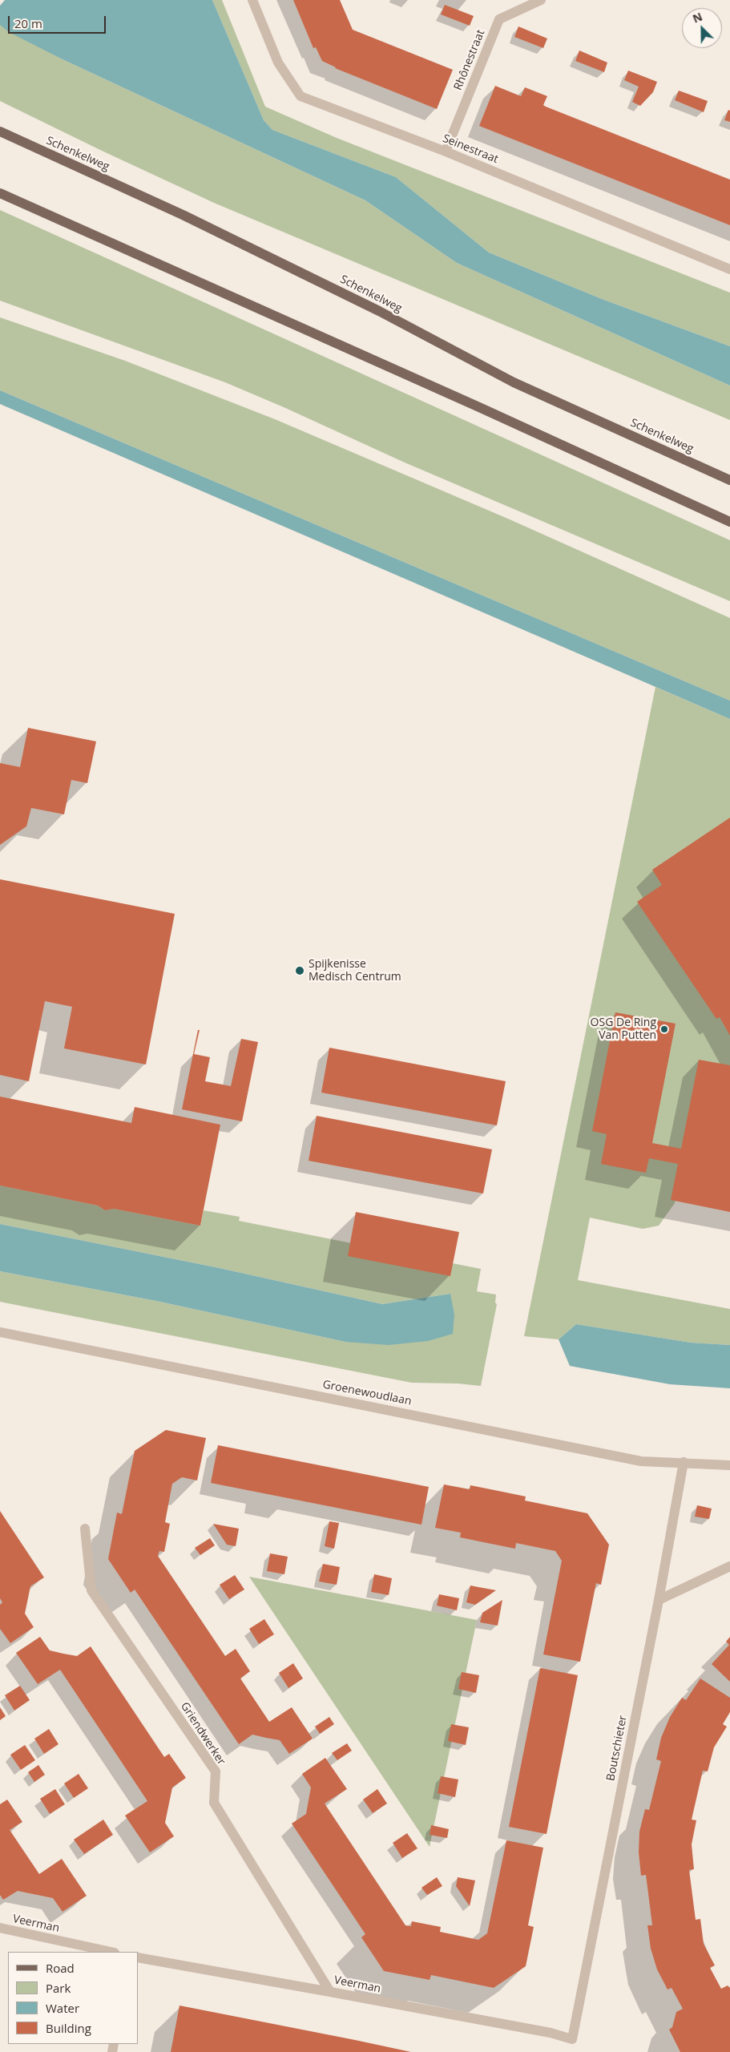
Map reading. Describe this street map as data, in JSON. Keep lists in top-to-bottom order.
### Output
{
  "streets": {
    "main road": ["Schenkelweg"],
    "street": [
      "Rhônestraat",
      "Seinestraat",
      "Groenewoudlaan",
      "Griendwerker",
      "Boutschieter",
      "Veerman"
    ]
  },
  "crossings": [
    ["Rhônestraat", "Seinestraat"],
    ["Groenewoudlaan", "Boutschieter"],
    ["Griendwerker", "Veerman"],
    ["Boutschieter", "Veerman"]
  ],
  "places": ["Spijkenisse Medisch Centrum", "OSG De Ring Van Putten"],
  "legend": [
    "Road",
    "Park",
    "Water",
    "Building"
  ],
  "scale_bar": "20 m",
  "north": "top left"
}
